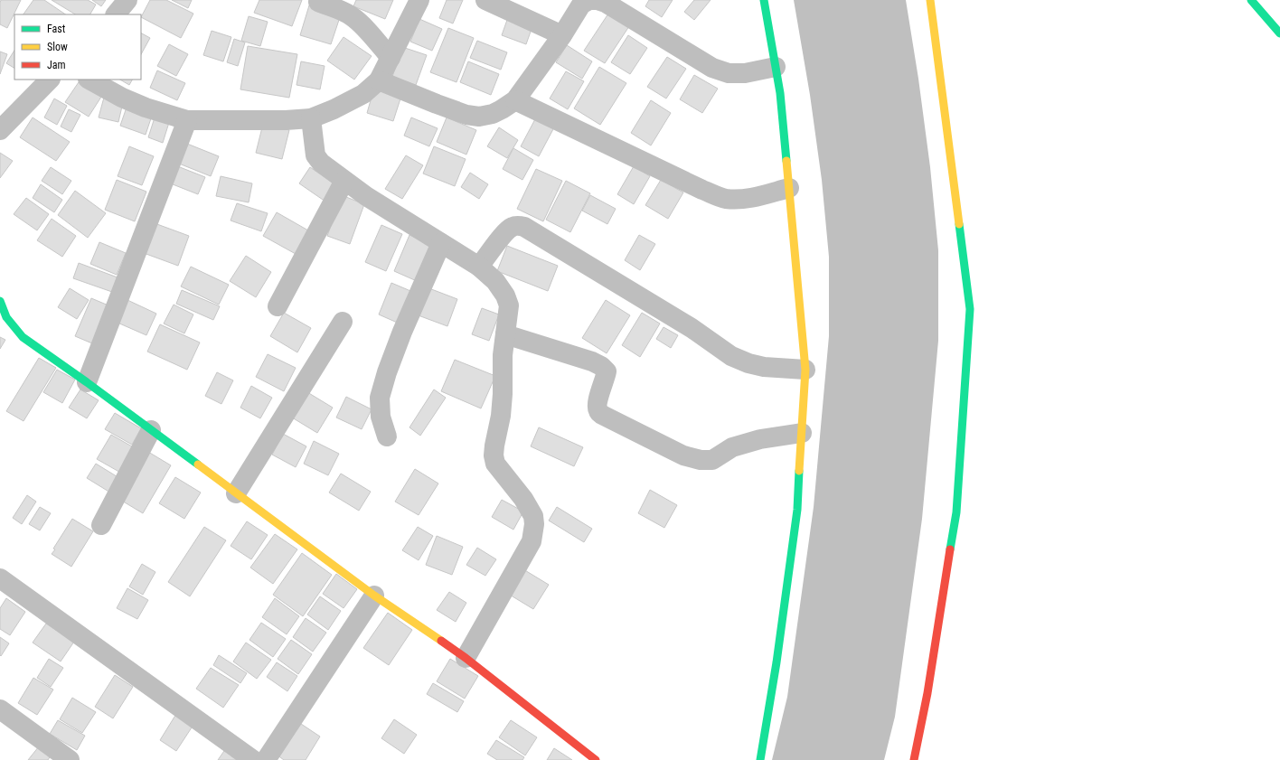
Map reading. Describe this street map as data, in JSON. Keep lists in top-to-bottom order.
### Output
{
  "legend": ["Fast", "Slow", "Jam"]
}
